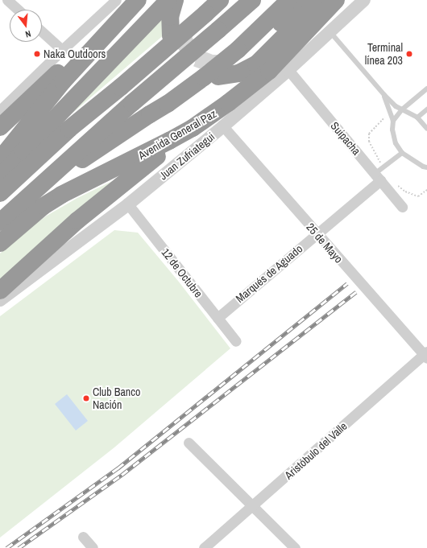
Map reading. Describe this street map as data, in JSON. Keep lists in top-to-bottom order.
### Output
{
  "streets": {
    "highway": ["Avenida General Paz"],
    "street": [
      "Suipacha",
      "Juan Zufriategui",
      "25 de Mayo",
      "12 de Octubre",
      "Marqués de Aguado",
      "Aristóbulo del Valle"
    ]
  },
  "crossings": [
    ["Suipacha", "Juan Zufriategui"],
    ["Suipacha", "Marqués de Aguado"],
    ["Juan Zufriategui", "25 de Mayo"],
    ["Juan Zufriategui", "12 de Octubre"],
    ["25 de Mayo", "Marqués de Aguado"],
    ["25 de Mayo", "Aristóbulo del Valle"],
    ["12 de Octubre", "Marqués de Aguado"]
  ],
  "places": ["Naka Outdoors", "Terminal línea 203", "Club Banco Nación"],
  "north": "bottom"
}
